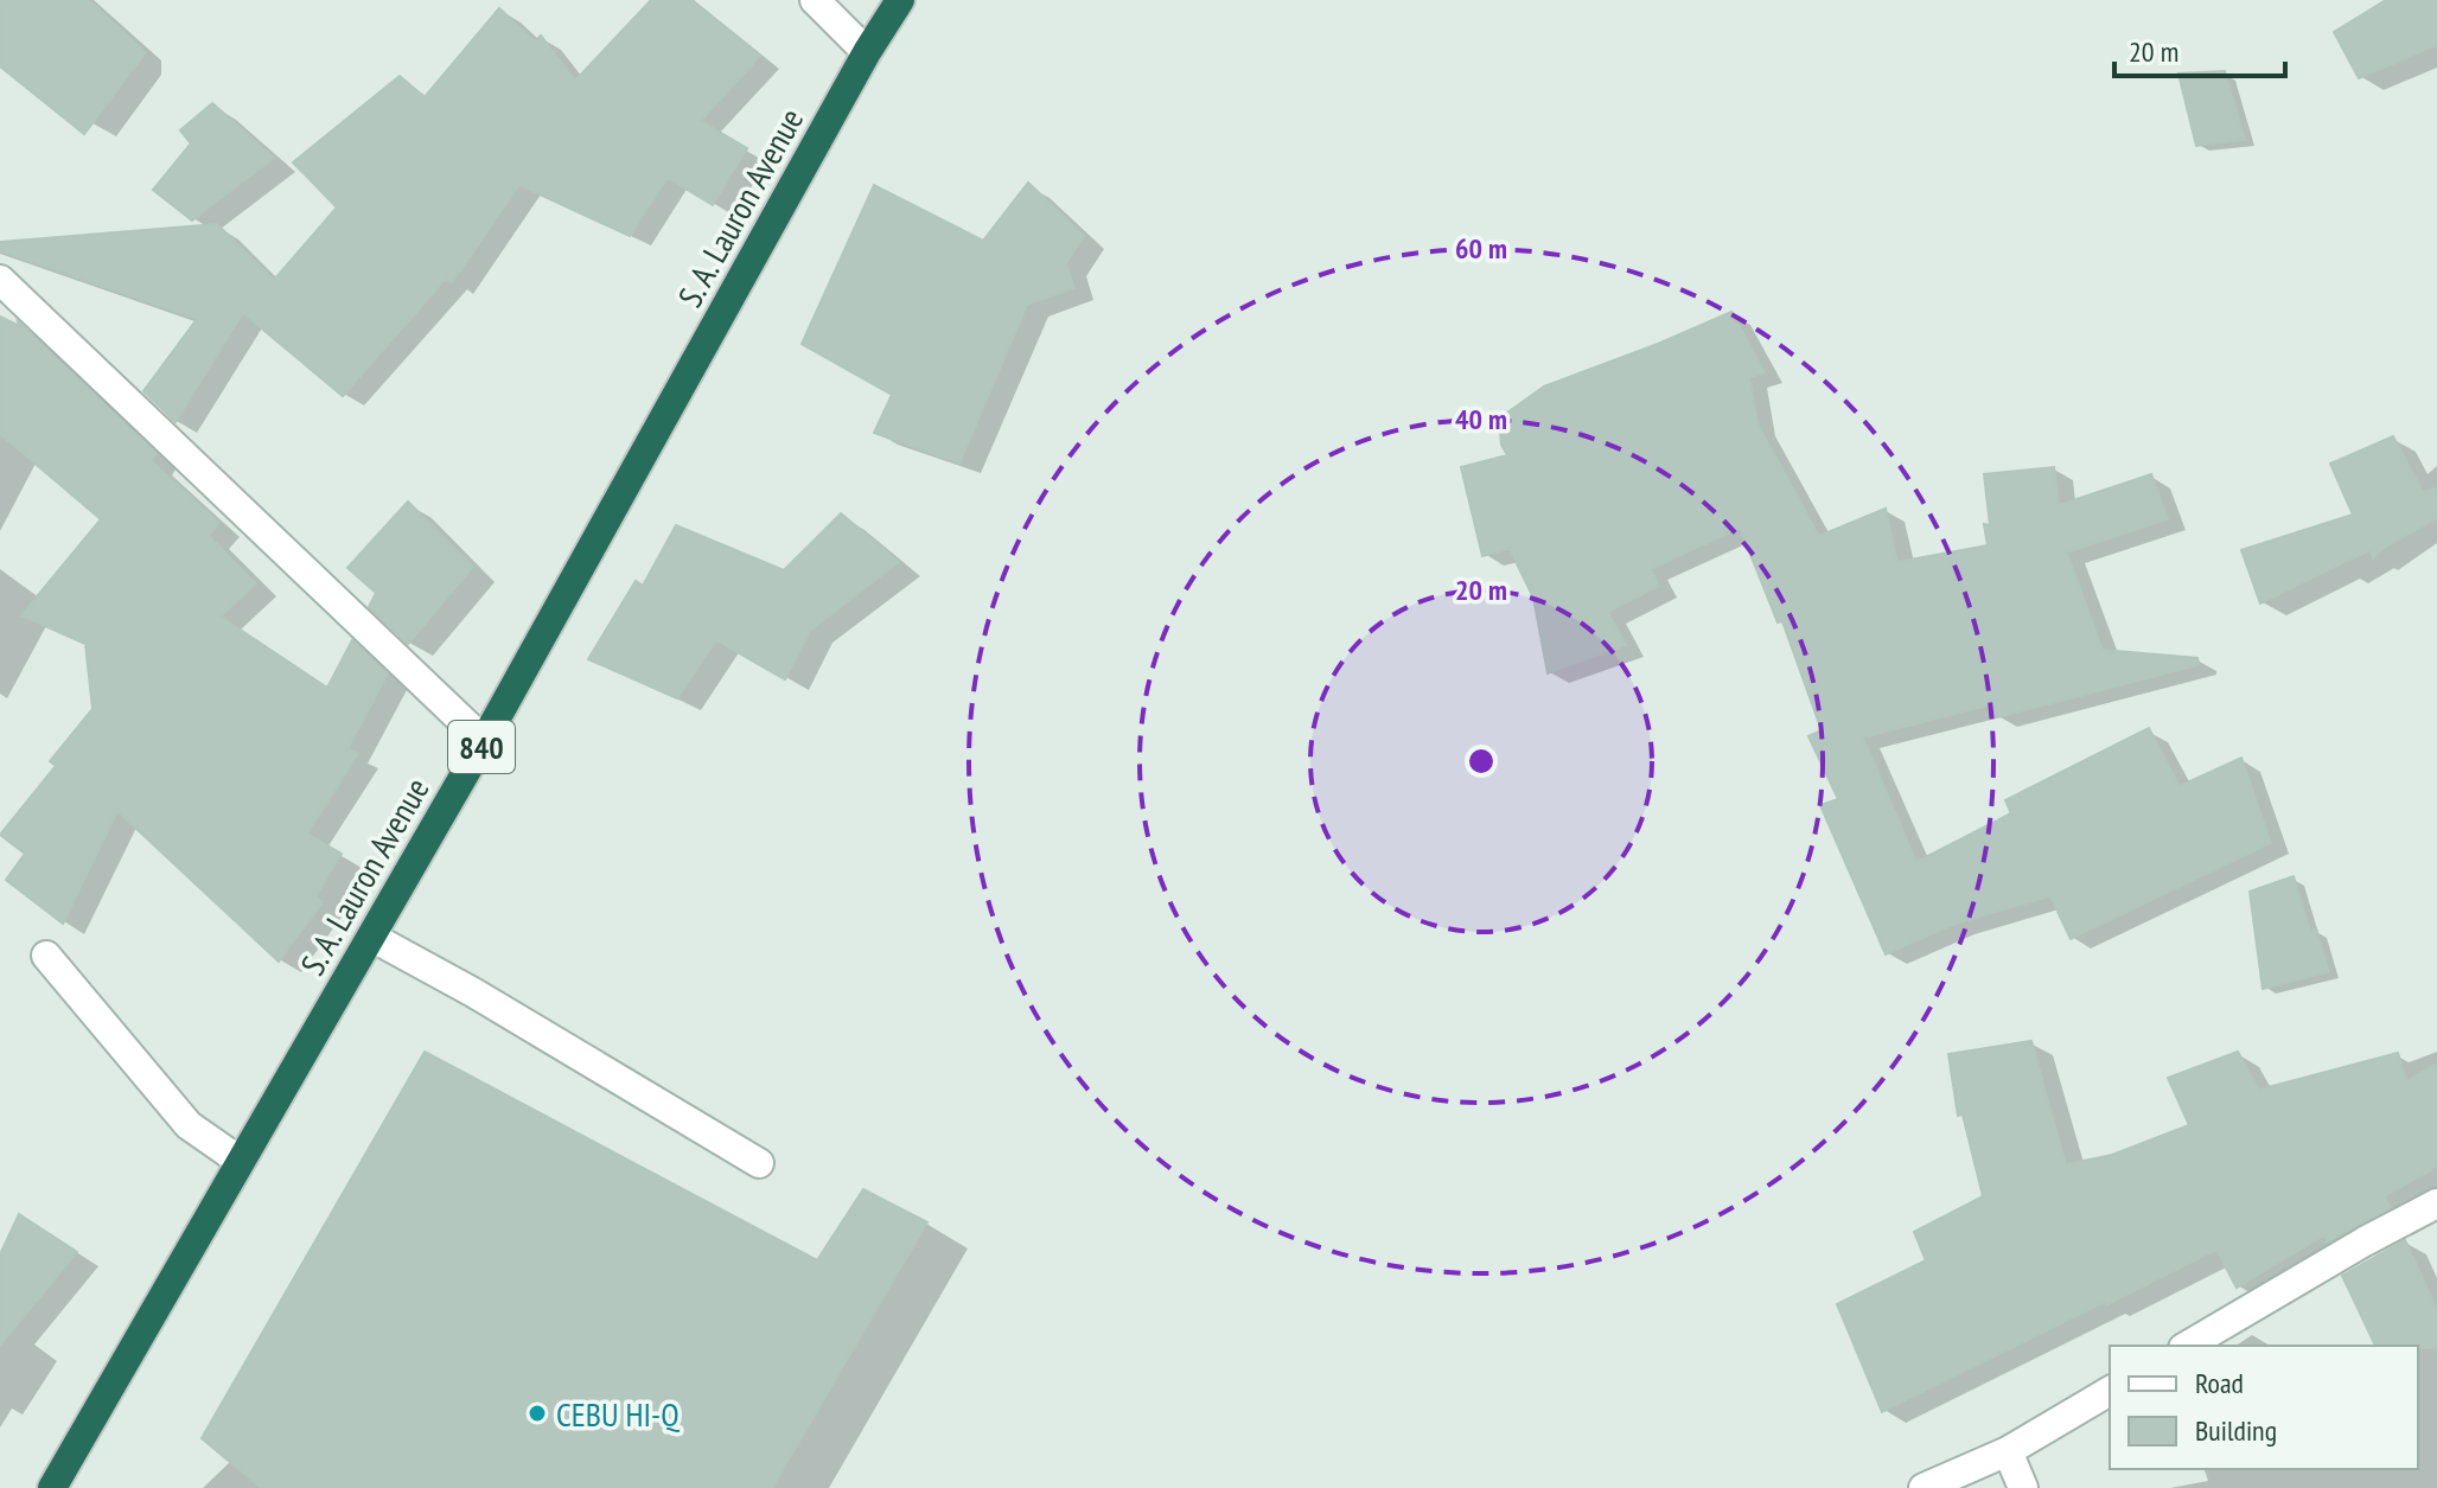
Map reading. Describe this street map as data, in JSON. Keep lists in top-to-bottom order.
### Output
{
  "streets": {
    "highway": ["S. A. Lauron Avenue", "840"]
  },
  "places": ["CEBU HI-Q"],
  "legend": ["Road", "Building"],
  "scale_bar": "20 m",
  "rings": ["60 m", "40 m", "20 m"]
}
